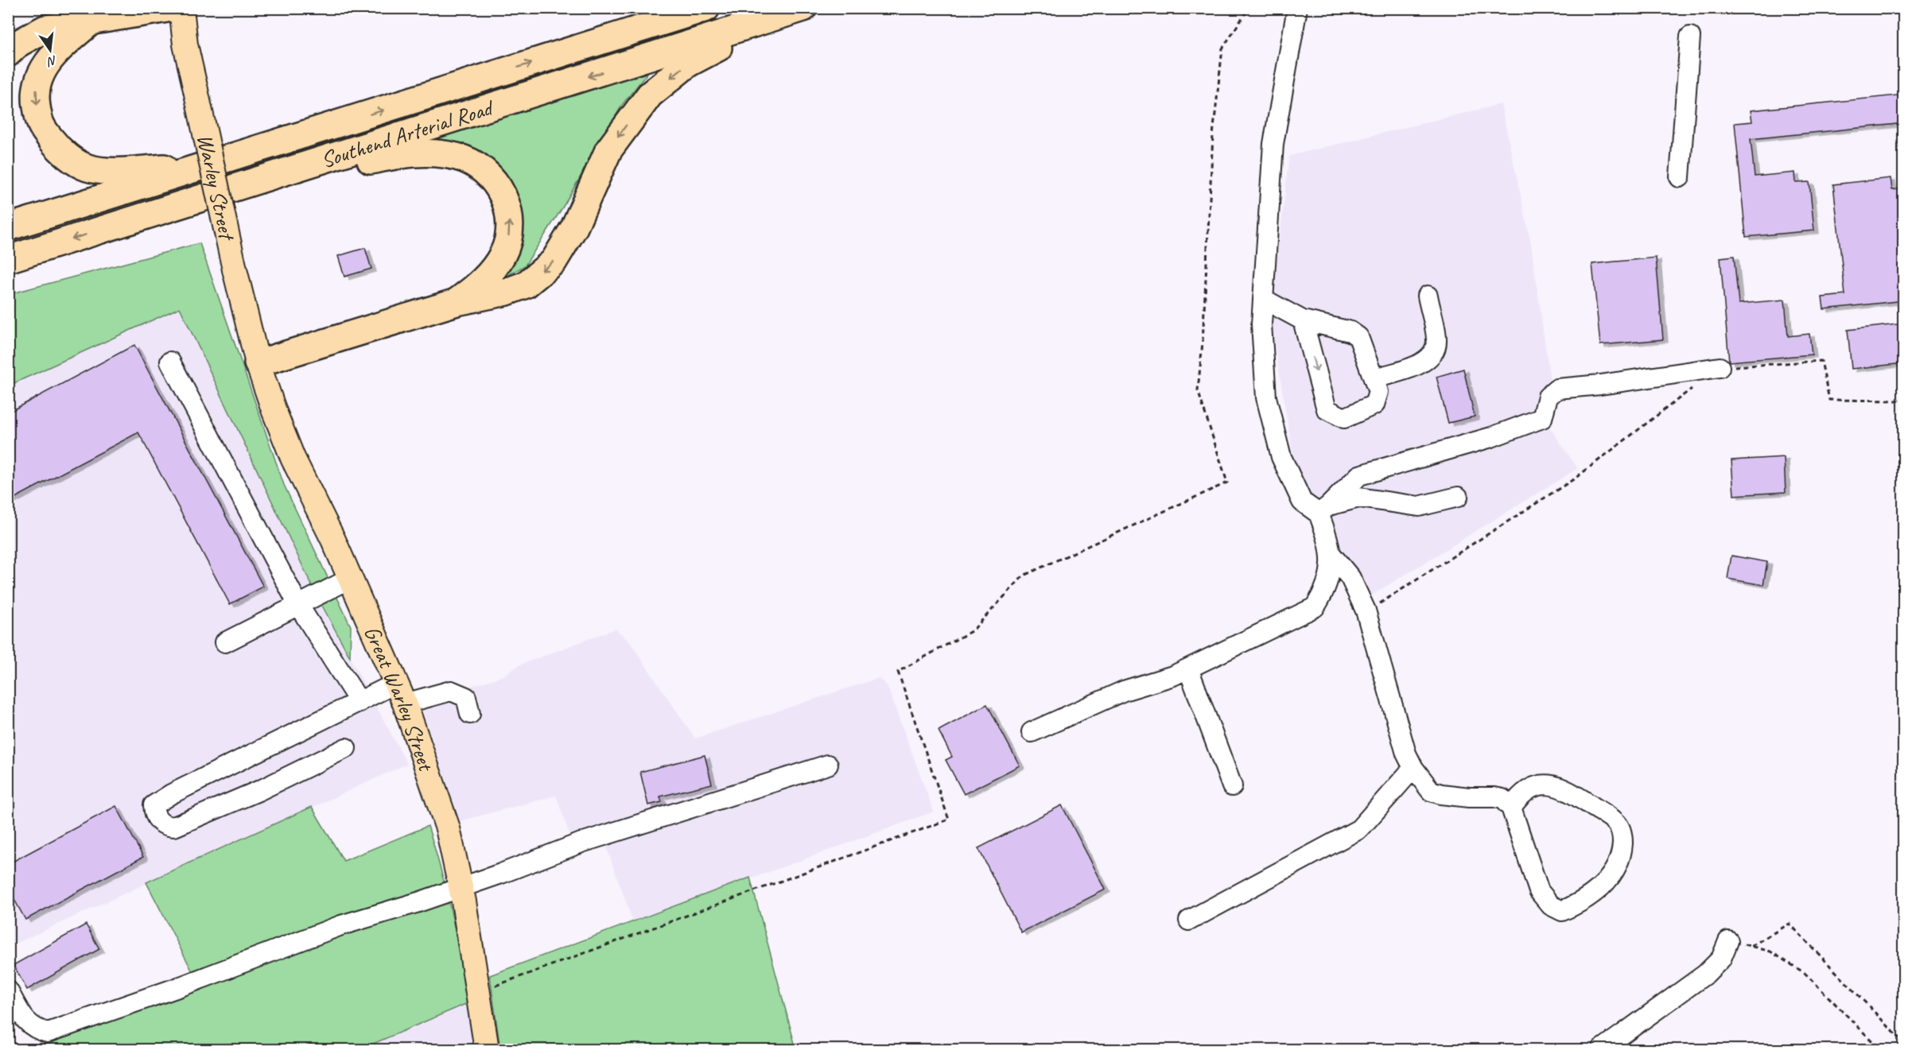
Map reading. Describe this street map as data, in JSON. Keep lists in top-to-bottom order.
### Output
{
  "streets": {
    "highway": ["Southend Arterial Road"],
    "main road": ["Warley Street", "Great Warley Street"]
  },
  "crossings": [
    ["Warley Street", "Great Warley Street"]
  ],
  "north": "bottom"
}
